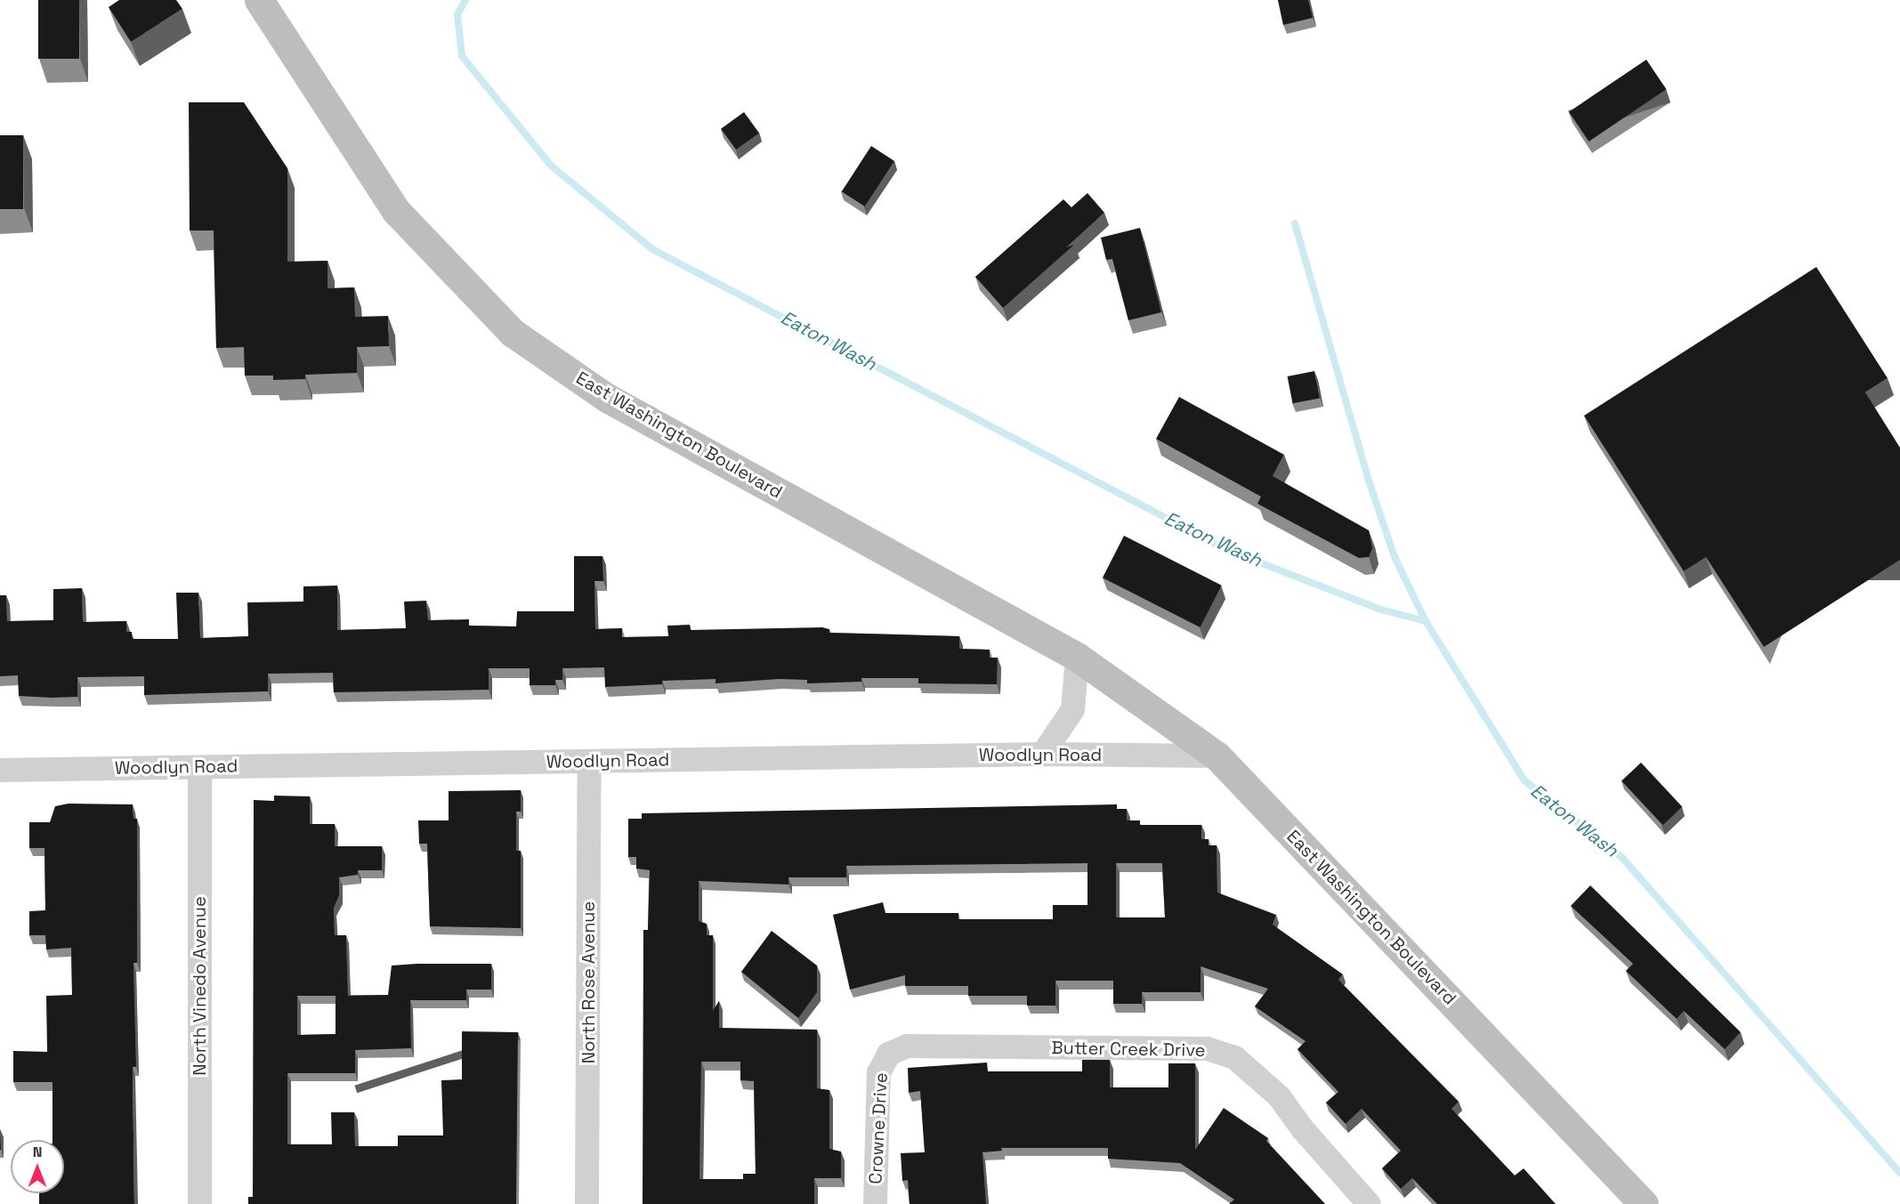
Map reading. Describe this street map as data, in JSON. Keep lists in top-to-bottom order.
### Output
{
  "streets": {
    "main road": ["East Washington Boulevard"],
    "street": [
      "Woodlyn Road",
      "North Rose Avenue",
      "North Vinedo Avenue",
      "Butter Creek Drive",
      "Crowne Drive"
    ]
  },
  "crossings": [
    ["East Washington Boulevard", "Woodlyn Road"],
    ["Woodlyn Road", "North Rose Avenue"],
    ["Woodlyn Road", "North Vinedo Avenue"],
    ["Butter Creek Drive", "Crowne Drive"]
  ],
  "water": ["Eaton Wash"],
  "north": "top"
}
